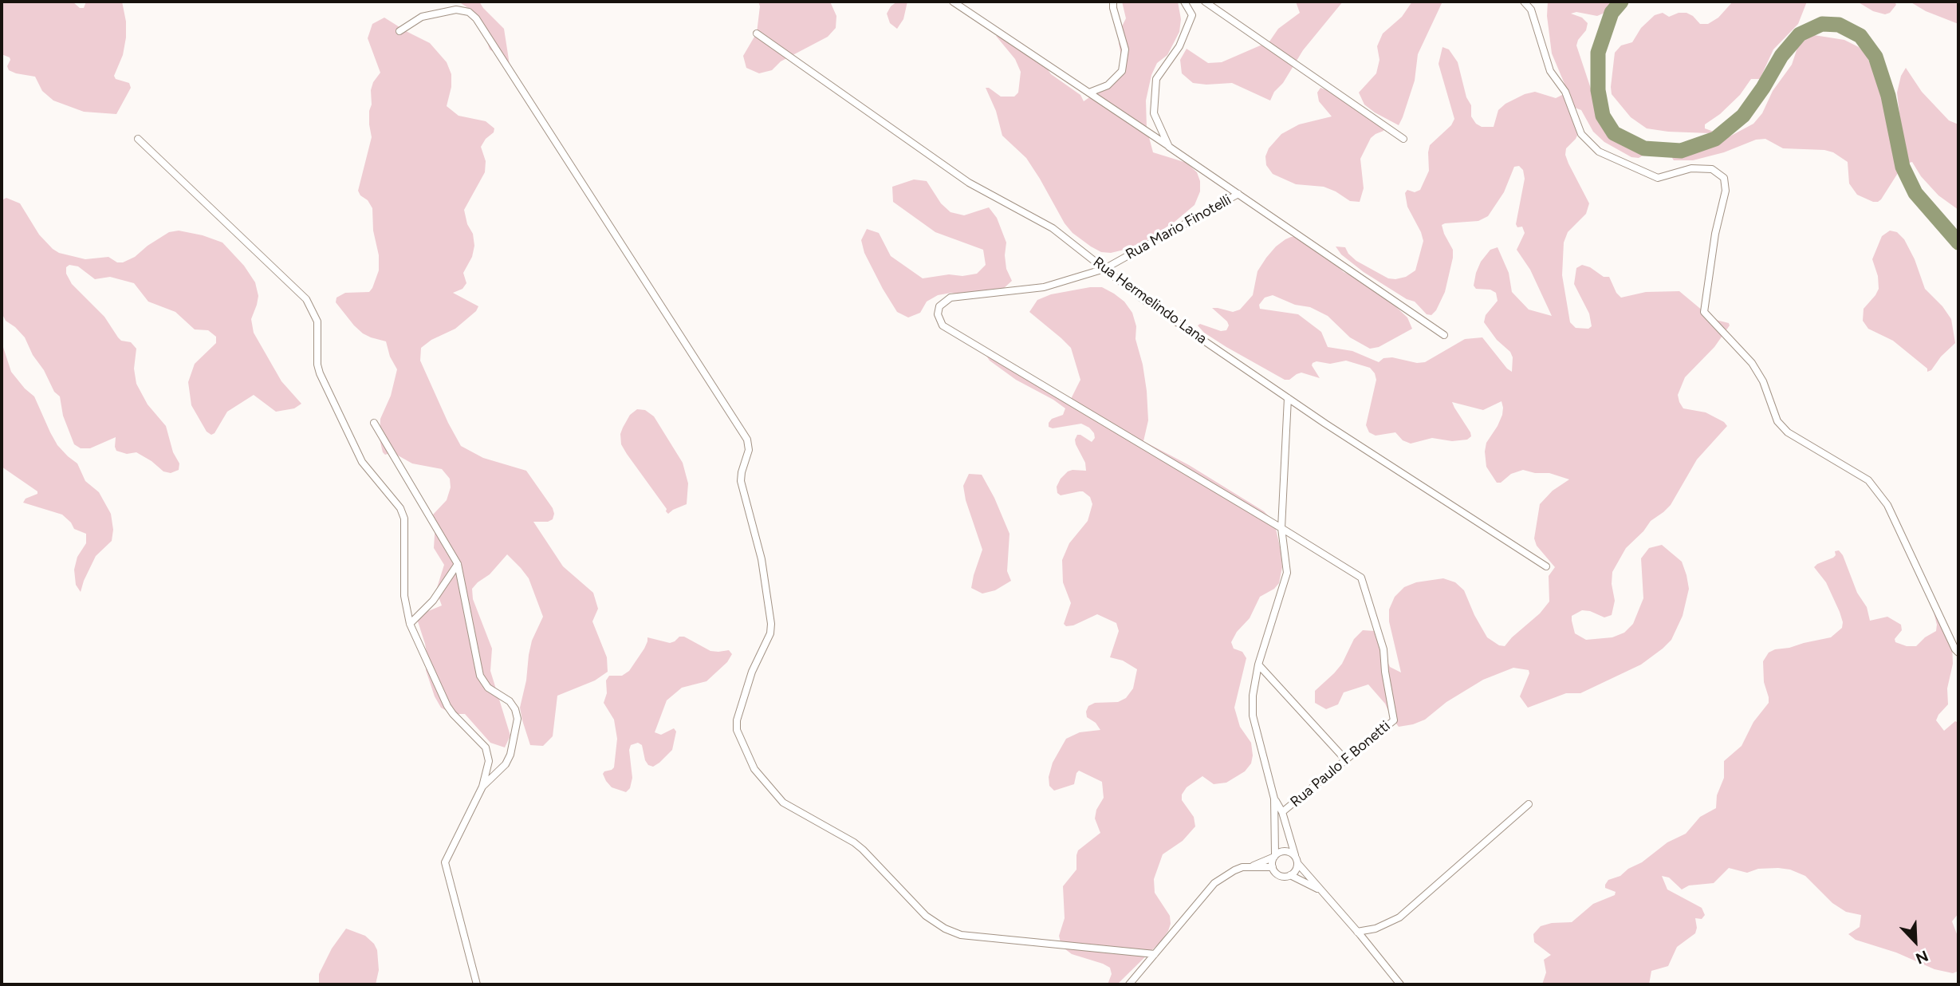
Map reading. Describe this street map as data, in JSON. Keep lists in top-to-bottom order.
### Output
{
  "streets": {
    "street": ["Rua Mario Finotelli", "Rua Hermelindo Lana", "Rua Paulo F Bonetti"]
  },
  "crossings": [
    ["Rua Mario Finotelli", "Rua Hermelindo Lana"],
    ["Rua Mario Finotelli", "Rua Paulo F Bonetti"]
  ],
  "north": "bottom right"
}
